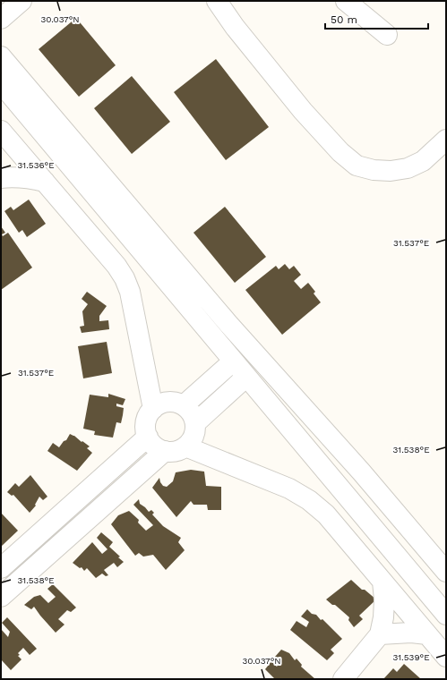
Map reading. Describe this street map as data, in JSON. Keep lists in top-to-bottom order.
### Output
{
  "scale_bar": "50 m",
  "coordinates": [
    "30.037°N",
    "31.536°E",
    "31.537°E",
    "31.538°E",
    "31.539°E"
  ]
}
